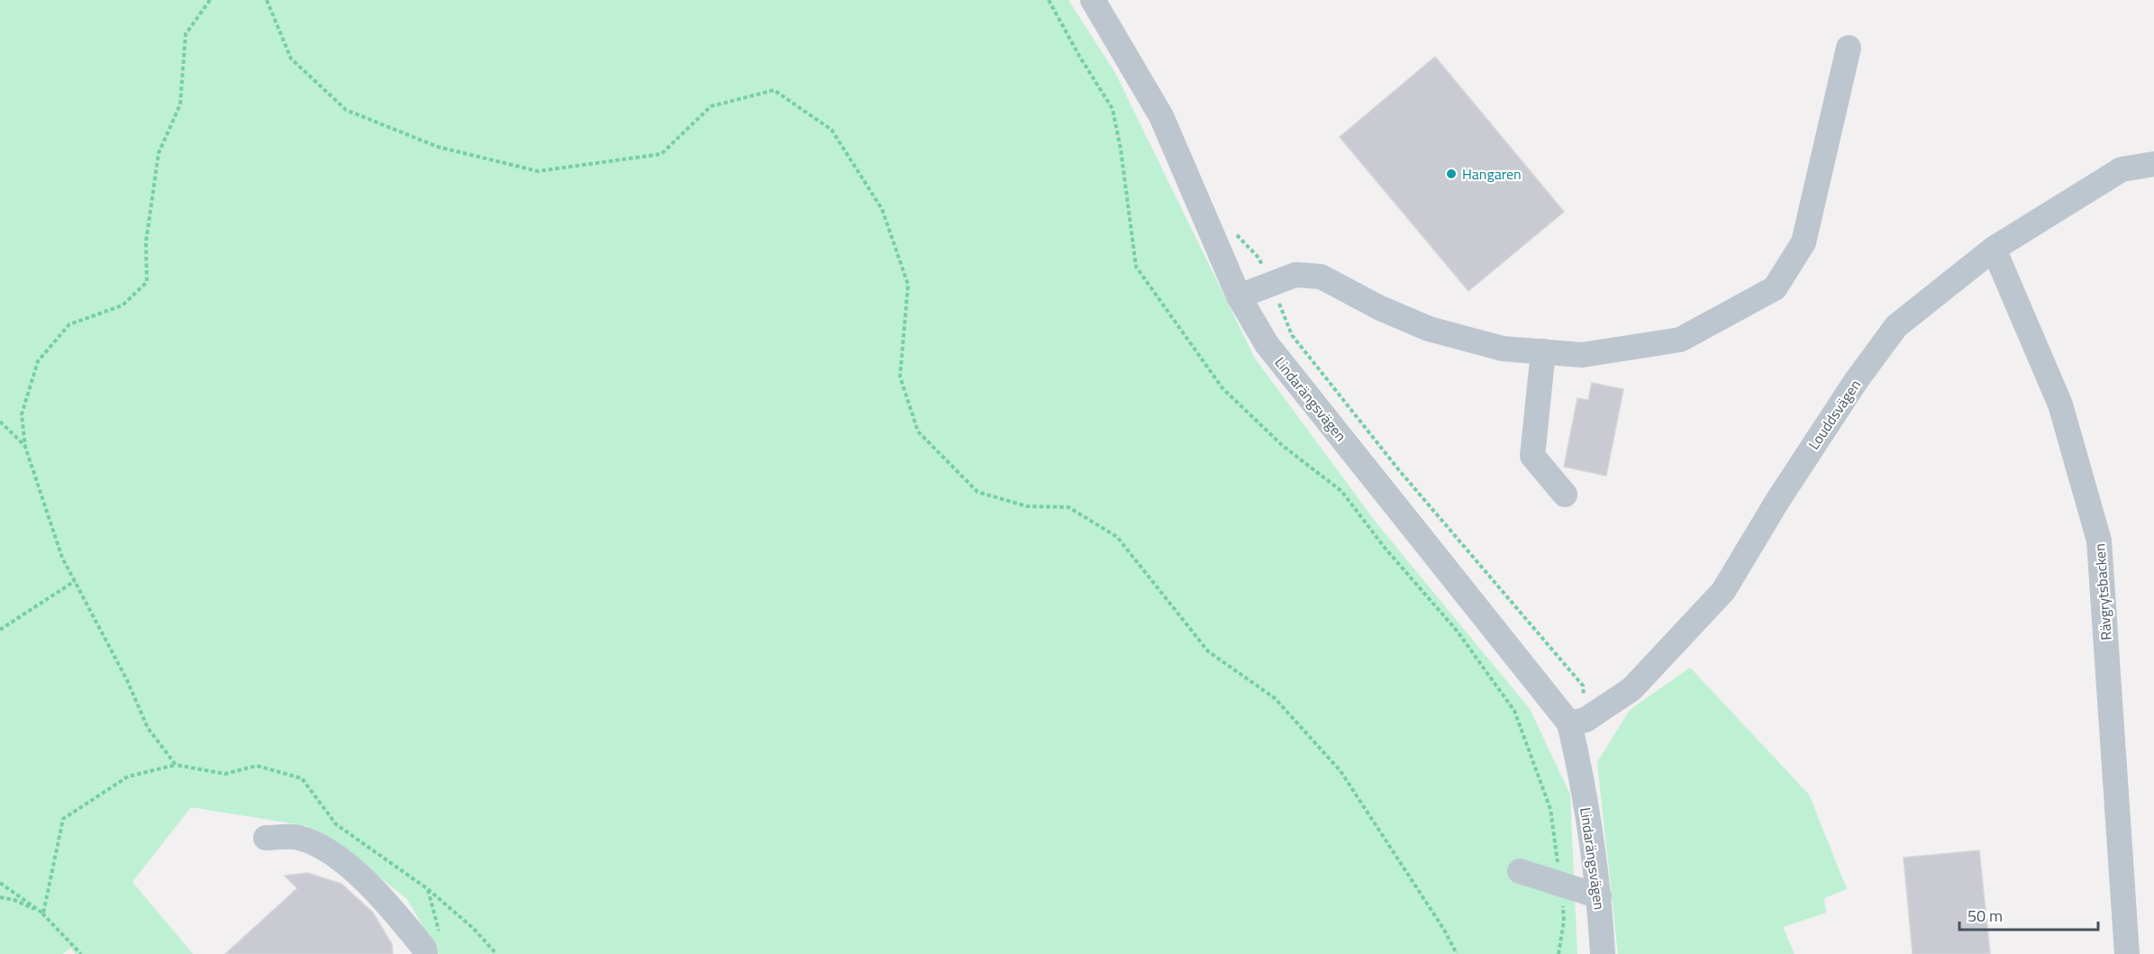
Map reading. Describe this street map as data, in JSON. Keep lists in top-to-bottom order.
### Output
{
  "streets": {
    "street": ["Lindarängsvägen", "Louddsvägen", "Rävgrytsbacken"]
  },
  "crossings": [
    ["Lindarängsvägen", "Louddsvägen"],
    ["Louddsvägen", "Rävgrytsbacken"]
  ],
  "places": ["Hangaren"],
  "scale_bar": "50 m"
}
